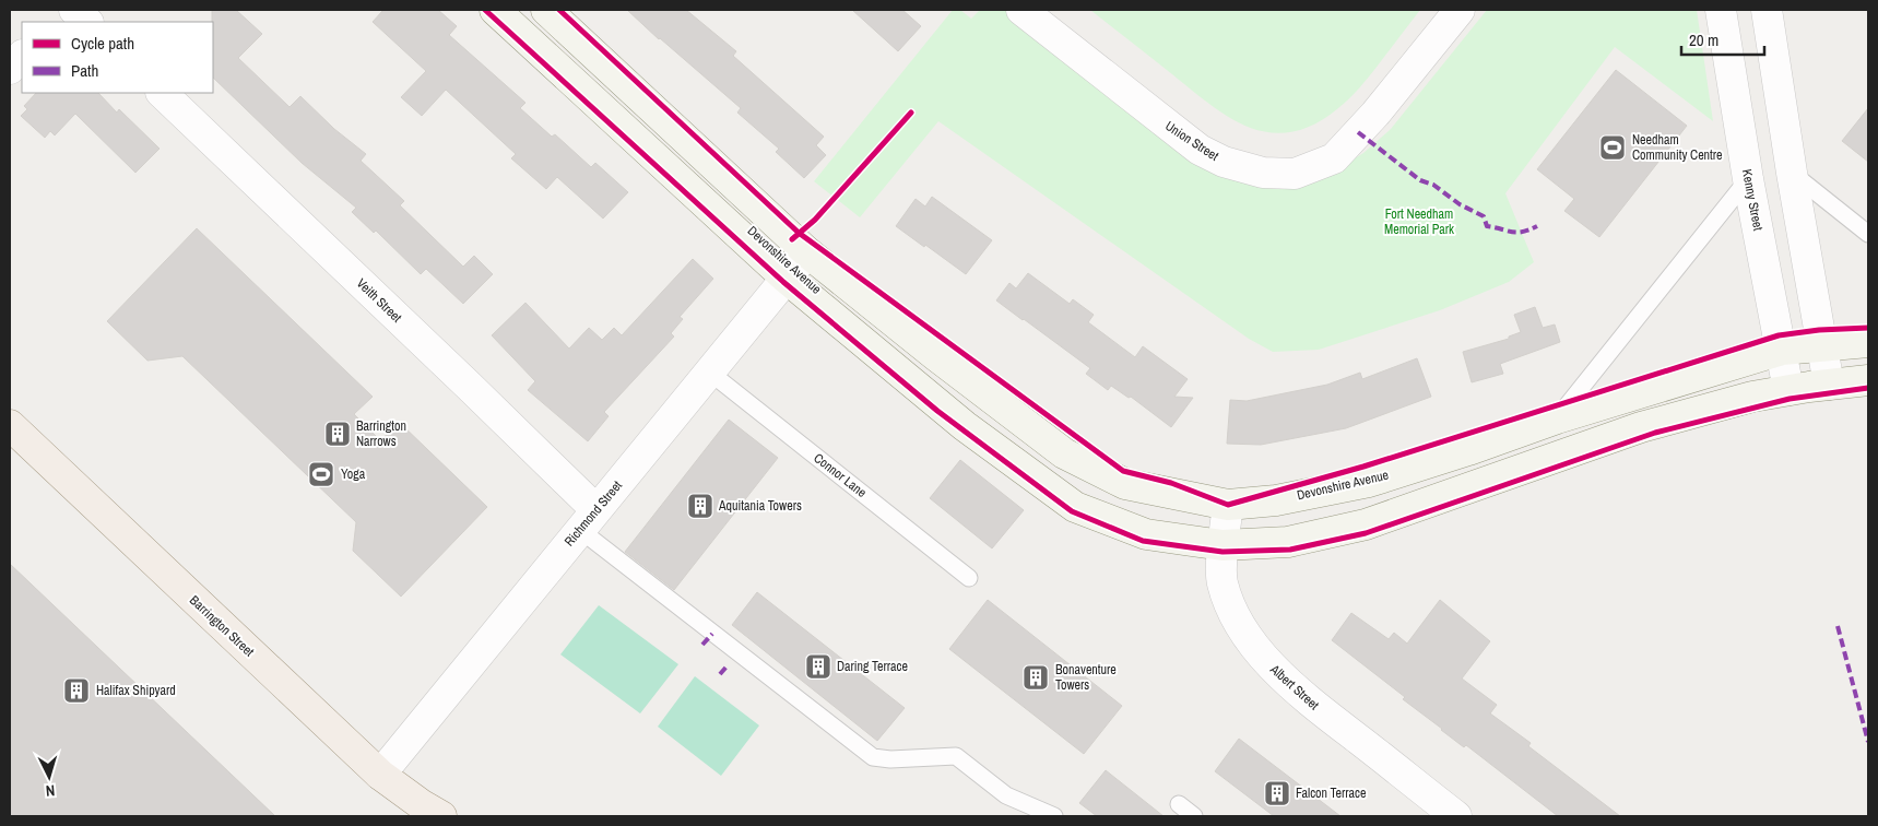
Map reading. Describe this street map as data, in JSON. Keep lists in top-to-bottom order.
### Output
{
  "streets": {
    "main road": ["Barrington Street"],
    "street": [
      "Union Street",
      "Kenny Street",
      "Devonshire Avenue",
      "Veith Street",
      "Richmond Street",
      "Albert Street"
    ],
    "lane": ["Connor Lane"]
  },
  "crossings": [
    ["Kenny Street", "Devonshire Avenue"],
    ["Devonshire Avenue", "Richmond Street"],
    ["Devonshire Avenue", "Albert Street"],
    ["Veith Street", "Richmond Street"],
    ["Connor Lane", "Richmond Street"],
    ["Richmond Street", "Barrington Street"]
  ],
  "parks": ["Fort Needham Memorial Park"],
  "places": {
    "sports": ["Needham Community Centre", "Yoga"],
    "building": [
      "Barrington Narrows",
      "Aquitania Towers",
      "Daring Terrace",
      "Bonaventure Towers",
      "Halifax Shipyard",
      "Falcon Terrace"
    ]
  },
  "legend": ["Cycle path", "Path"],
  "scale_bar": "20 m",
  "north": "bottom"
}
